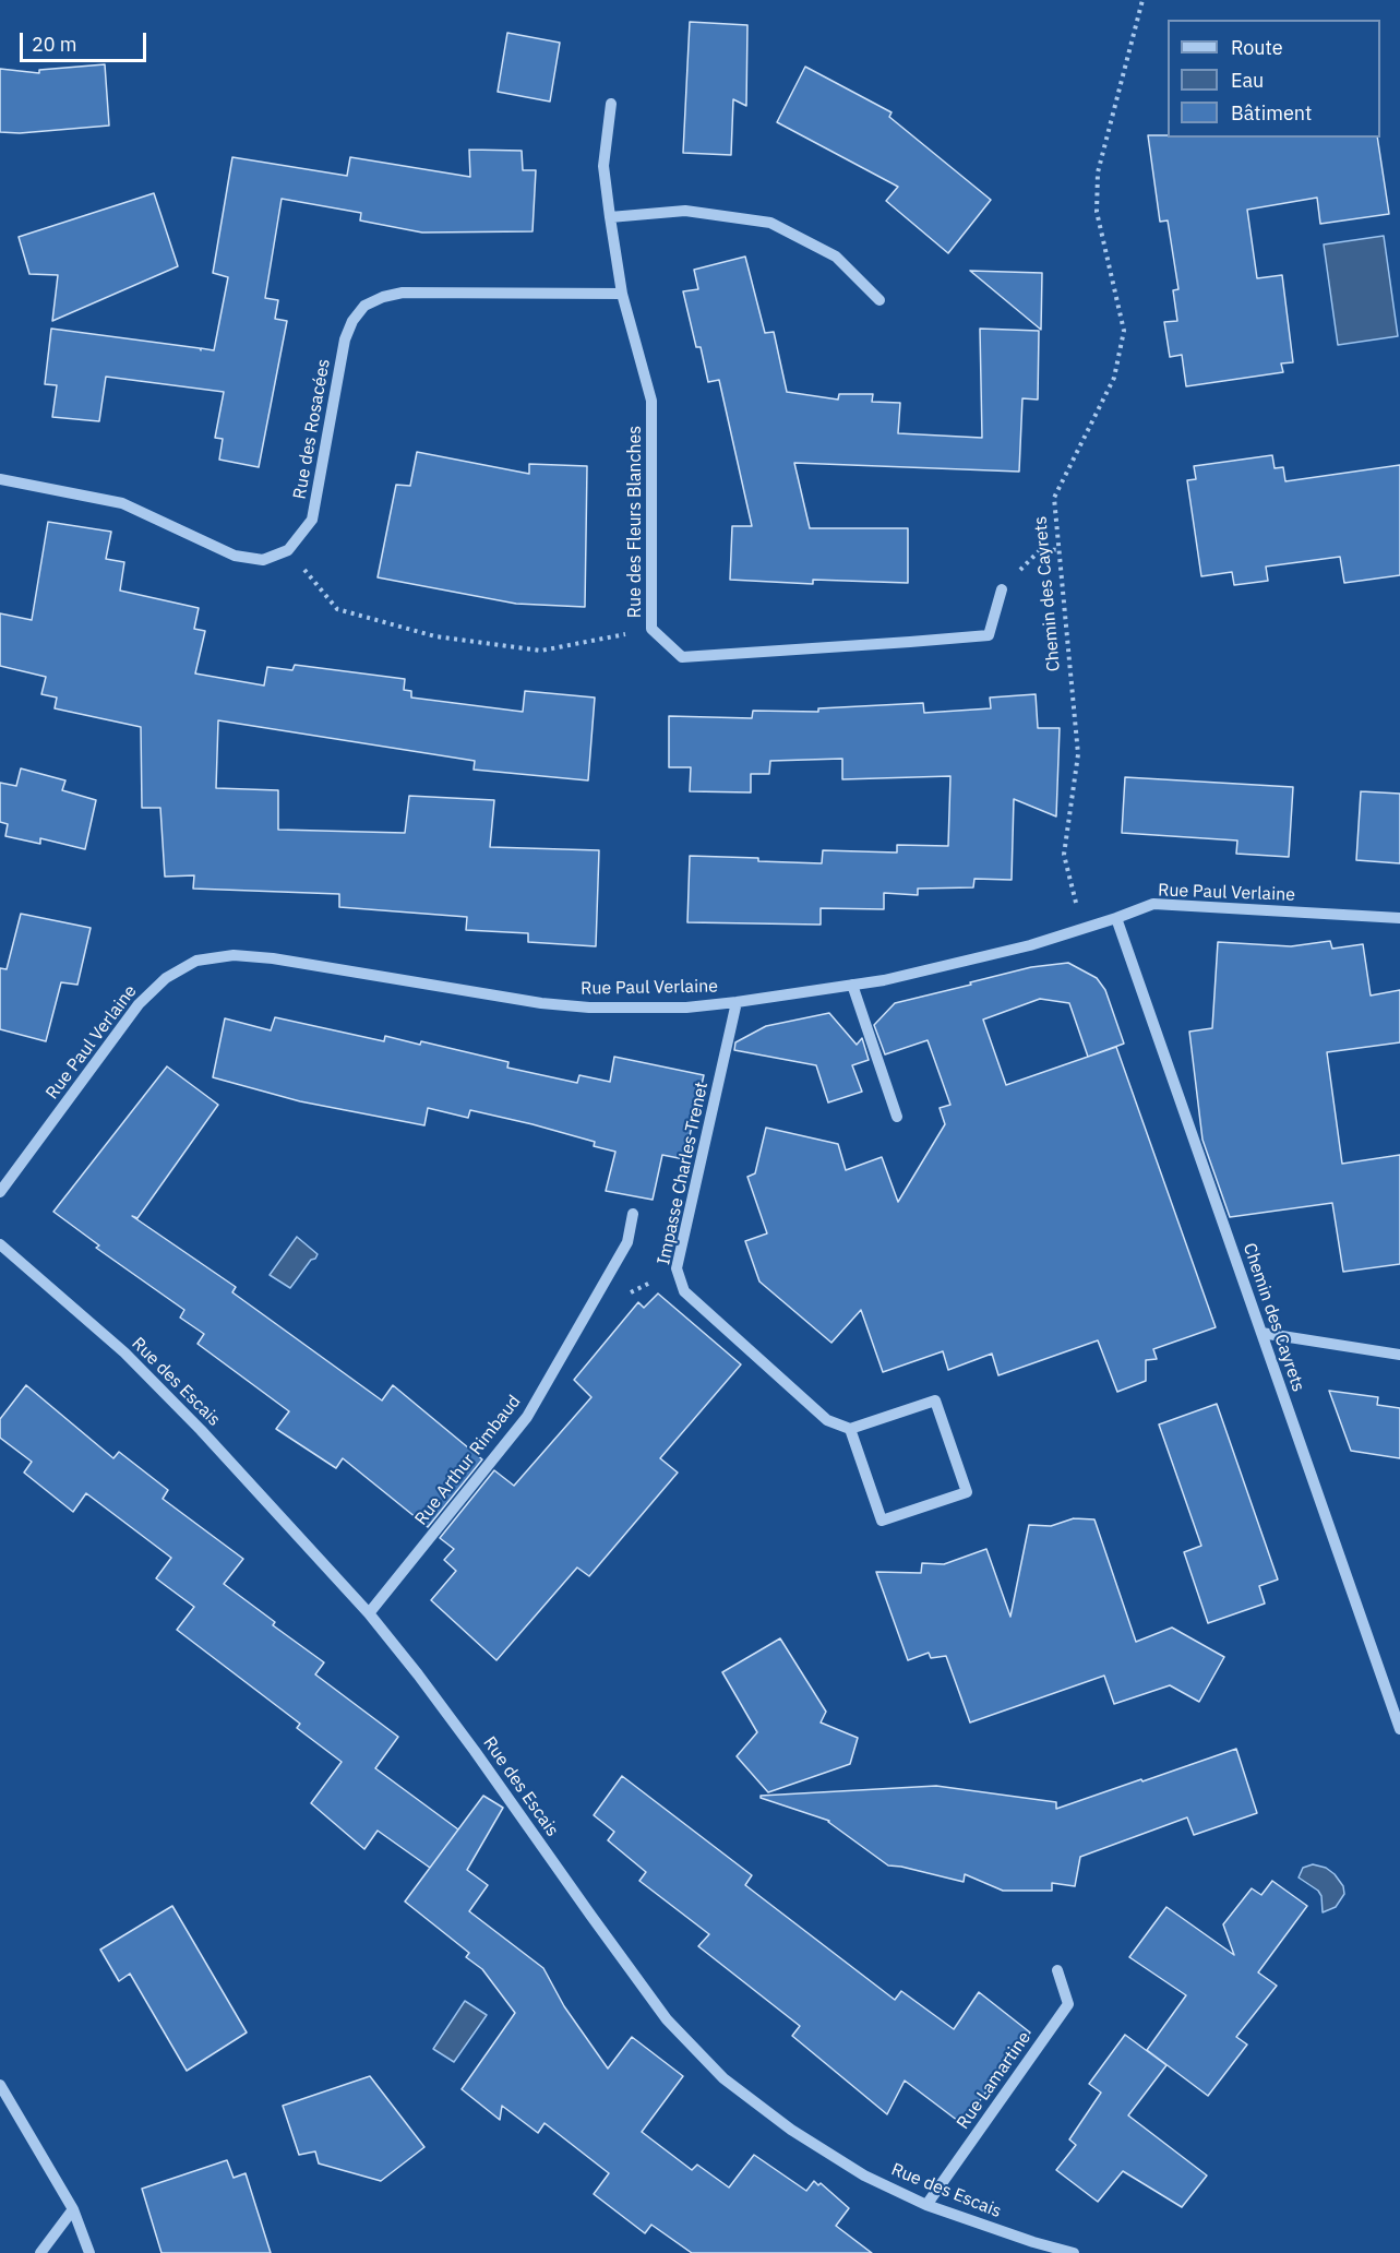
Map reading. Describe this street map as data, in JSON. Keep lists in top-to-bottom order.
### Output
{
  "streets": {
    "street": [
      "Rue des Rosacées",
      "Rue des Fleurs Blanches",
      "Chemin des Cayrets",
      "Rue Paul Verlaine",
      "Impasse Charles Trenet",
      "Rue des Escais",
      "Rue Arthur Rimbaud",
      "Rue Lamartine"
    ]
  },
  "crossings": [
    ["Rue des Rosacées", "Rue des Fleurs Blanches"],
    ["Chemin des Cayrets", "Rue Paul Verlaine"],
    ["Rue Paul Verlaine", "Impasse Charles Trenet"],
    ["Rue des Escais", "Rue Arthur Rimbaud"],
    ["Rue des Escais", "Rue Lamartine"]
  ],
  "legend": ["Route", "Eau", "Bâtiment"],
  "scale_bar": "20 m"
}
